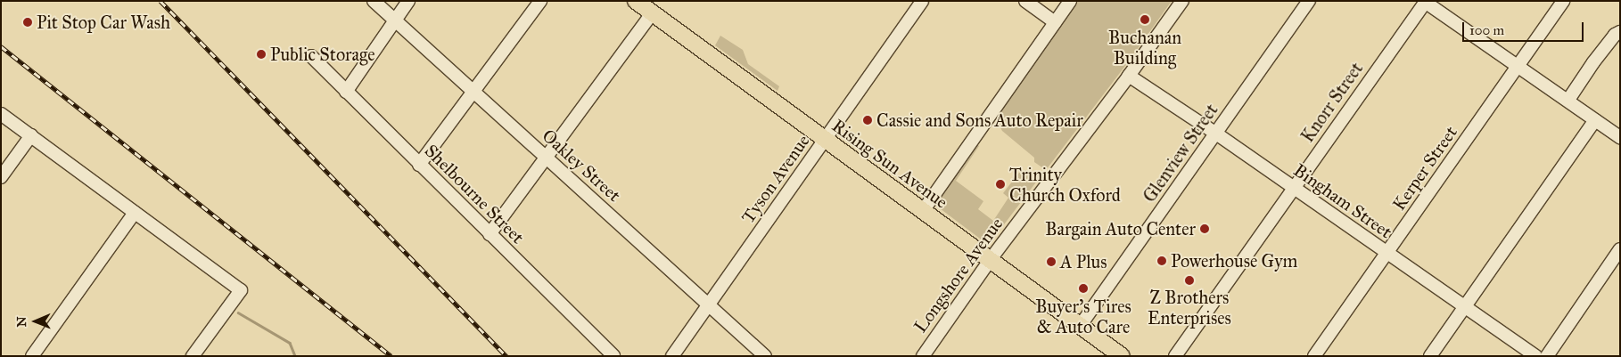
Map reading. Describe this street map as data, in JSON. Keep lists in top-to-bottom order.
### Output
{
  "streets": {
    "main road": ["Rising Sun Avenue"],
    "street": [
      "Knorr Street",
      "Glenview Street",
      "Oakley Street",
      "Kerper Street",
      "Tyson Avenue",
      "Shelbourne Street",
      "Bingham Street",
      "Longshore Avenue"
    ]
  },
  "crossings": [
    ["Knorr Street", "Bingham Street"],
    ["Glenview Street", "Rising Sun Avenue"],
    ["Glenview Street", "Bingham Street"],
    ["Rising Sun Avenue", "Tyson Avenue"],
    ["Rising Sun Avenue", "Longshore Avenue"],
    ["Oakley Street", "Tyson Avenue"],
    ["Kerper Street", "Bingham Street"],
    ["Bingham Street", "Longshore Avenue"]
  ],
  "places": [
    "Buchanan Building",
    "Pit Stop Car Wash",
    "Public Storage",
    "Cassie and Sons Auto Repair",
    "Trinity Church Oxford",
    "Bargain Auto Center",
    "Powerhouse Gym",
    "A Plus",
    "Z Brothers Enterprises",
    "Buyer's Tires & Auto Care"
  ],
  "scale_bar": "100 m",
  "north": "left"
}
